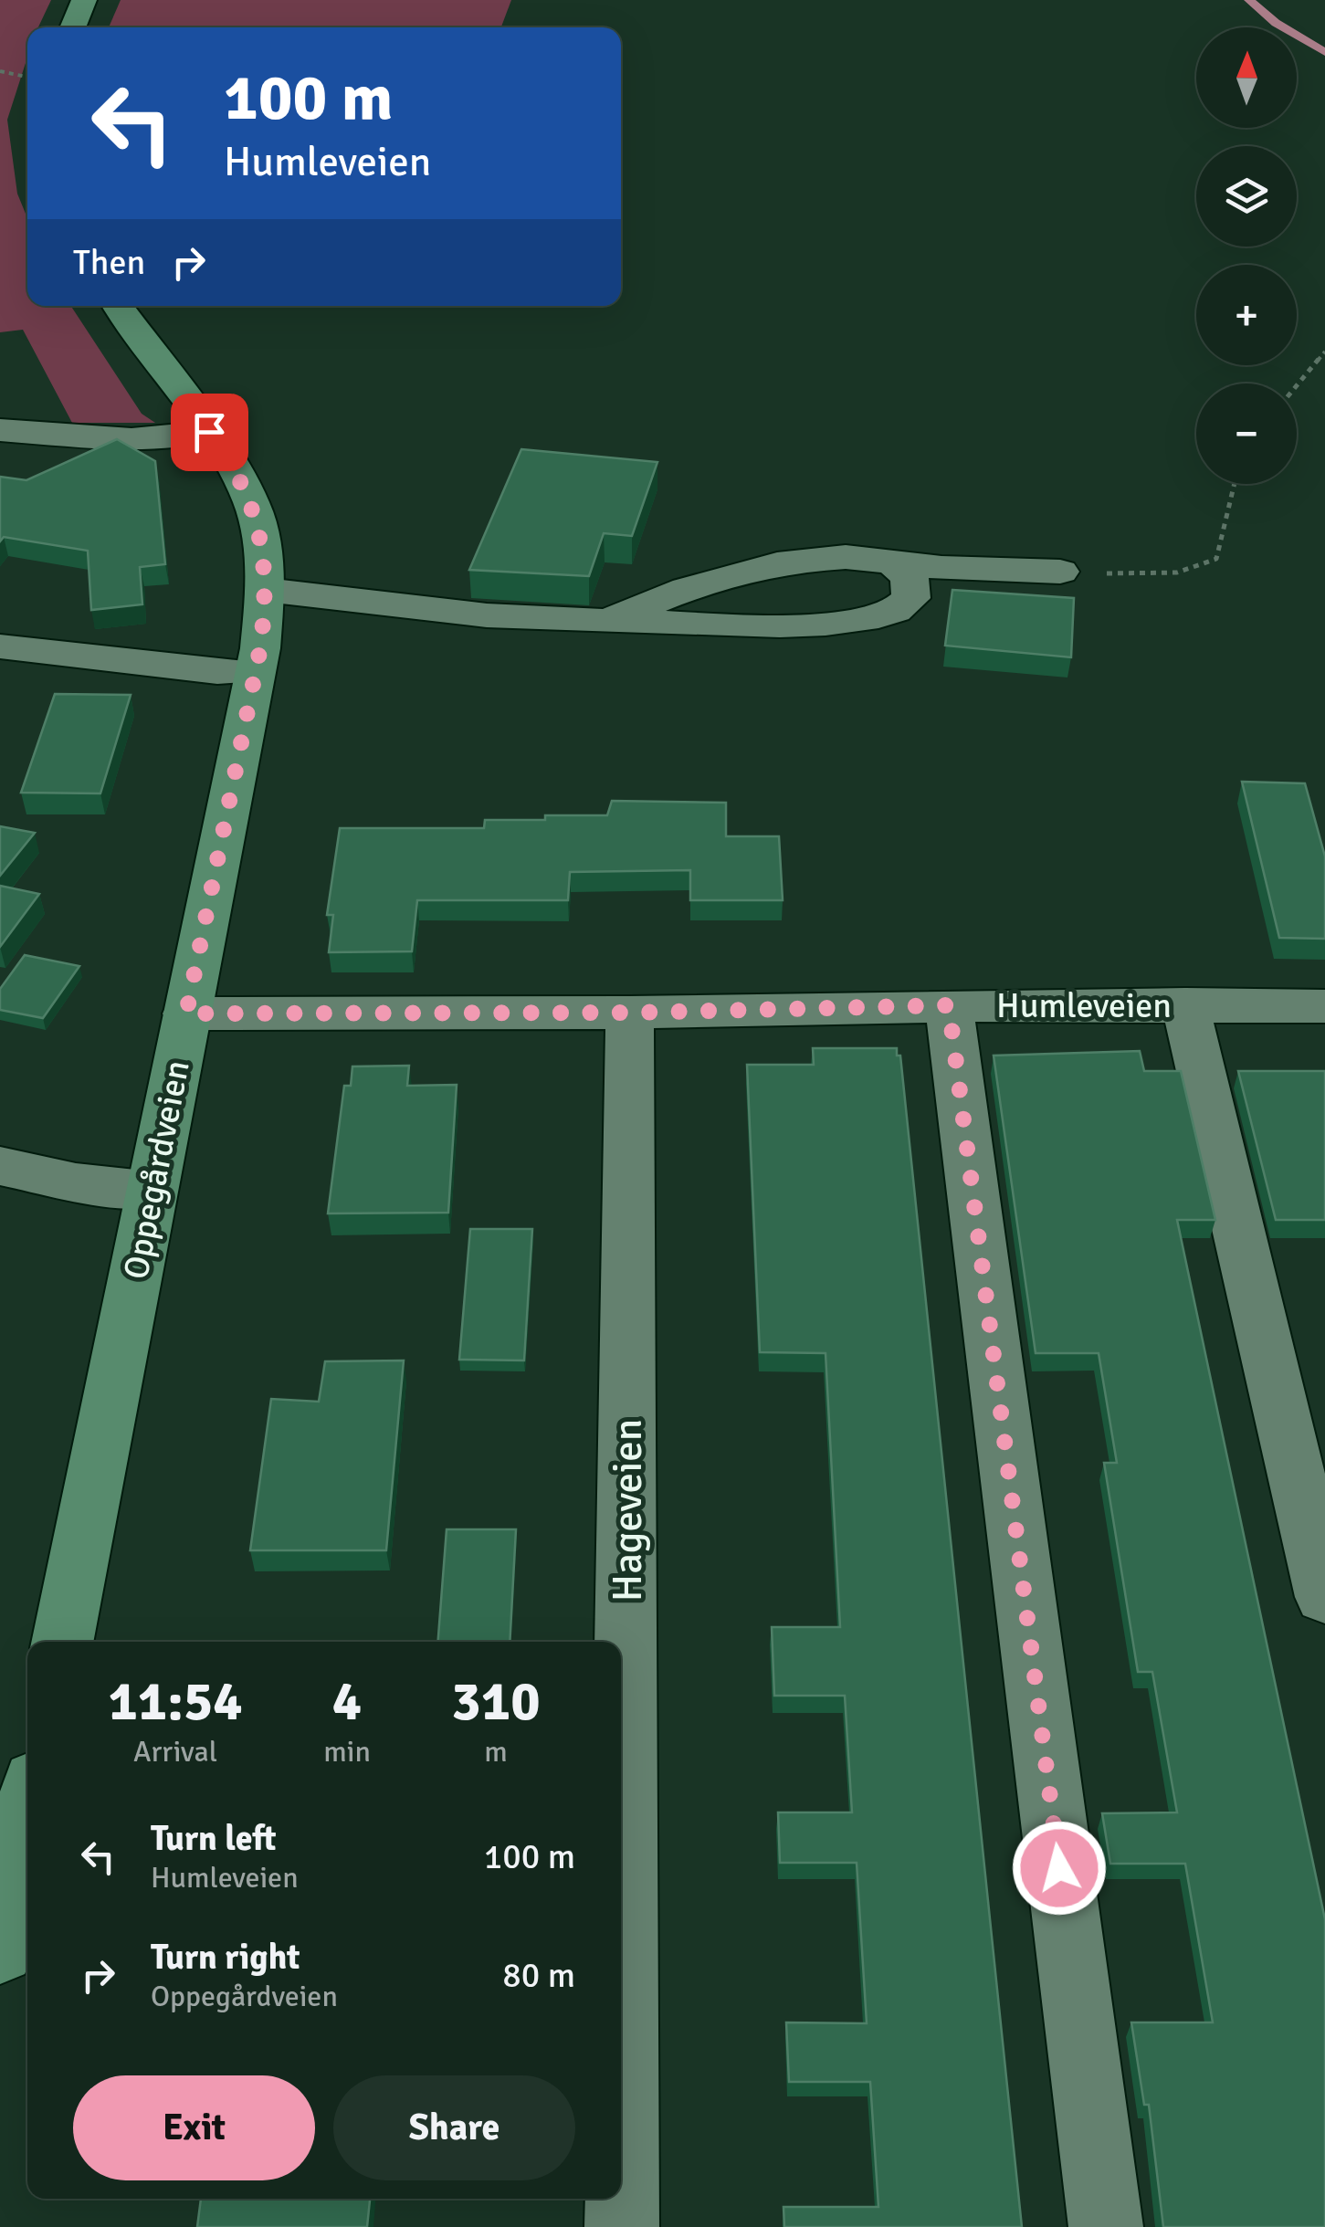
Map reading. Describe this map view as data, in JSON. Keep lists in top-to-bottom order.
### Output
{
  "streets": {
    "main road": ["Oppegårdveien"],
    "street": ["Humleveien", "Hageveien"]
  },
  "crossings": [
    ["Humleveien", "Oppegårdveien"],
    ["Humleveien", "Hageveien"]
  ],
  "north": "top",
  "page": {
    "map_buttons": ["+", "−"],
    "turn": ["100 m", "Humleveien"],
    "then": "Then",
    "eta": [
      "11:54",
      "Arrival",
      "4",
      "min",
      "310",
      "m"
    ],
    "list": [
      {
        "name": "Turn left",
        "note": "Humleveien",
        "value": "100 m"
      },
      {
        "name": "Turn right",
        "note": "Oppegårdveien",
        "value": "80 m"
      }
    ],
    "buttons": ["Exit", "Share"]
  }
}
